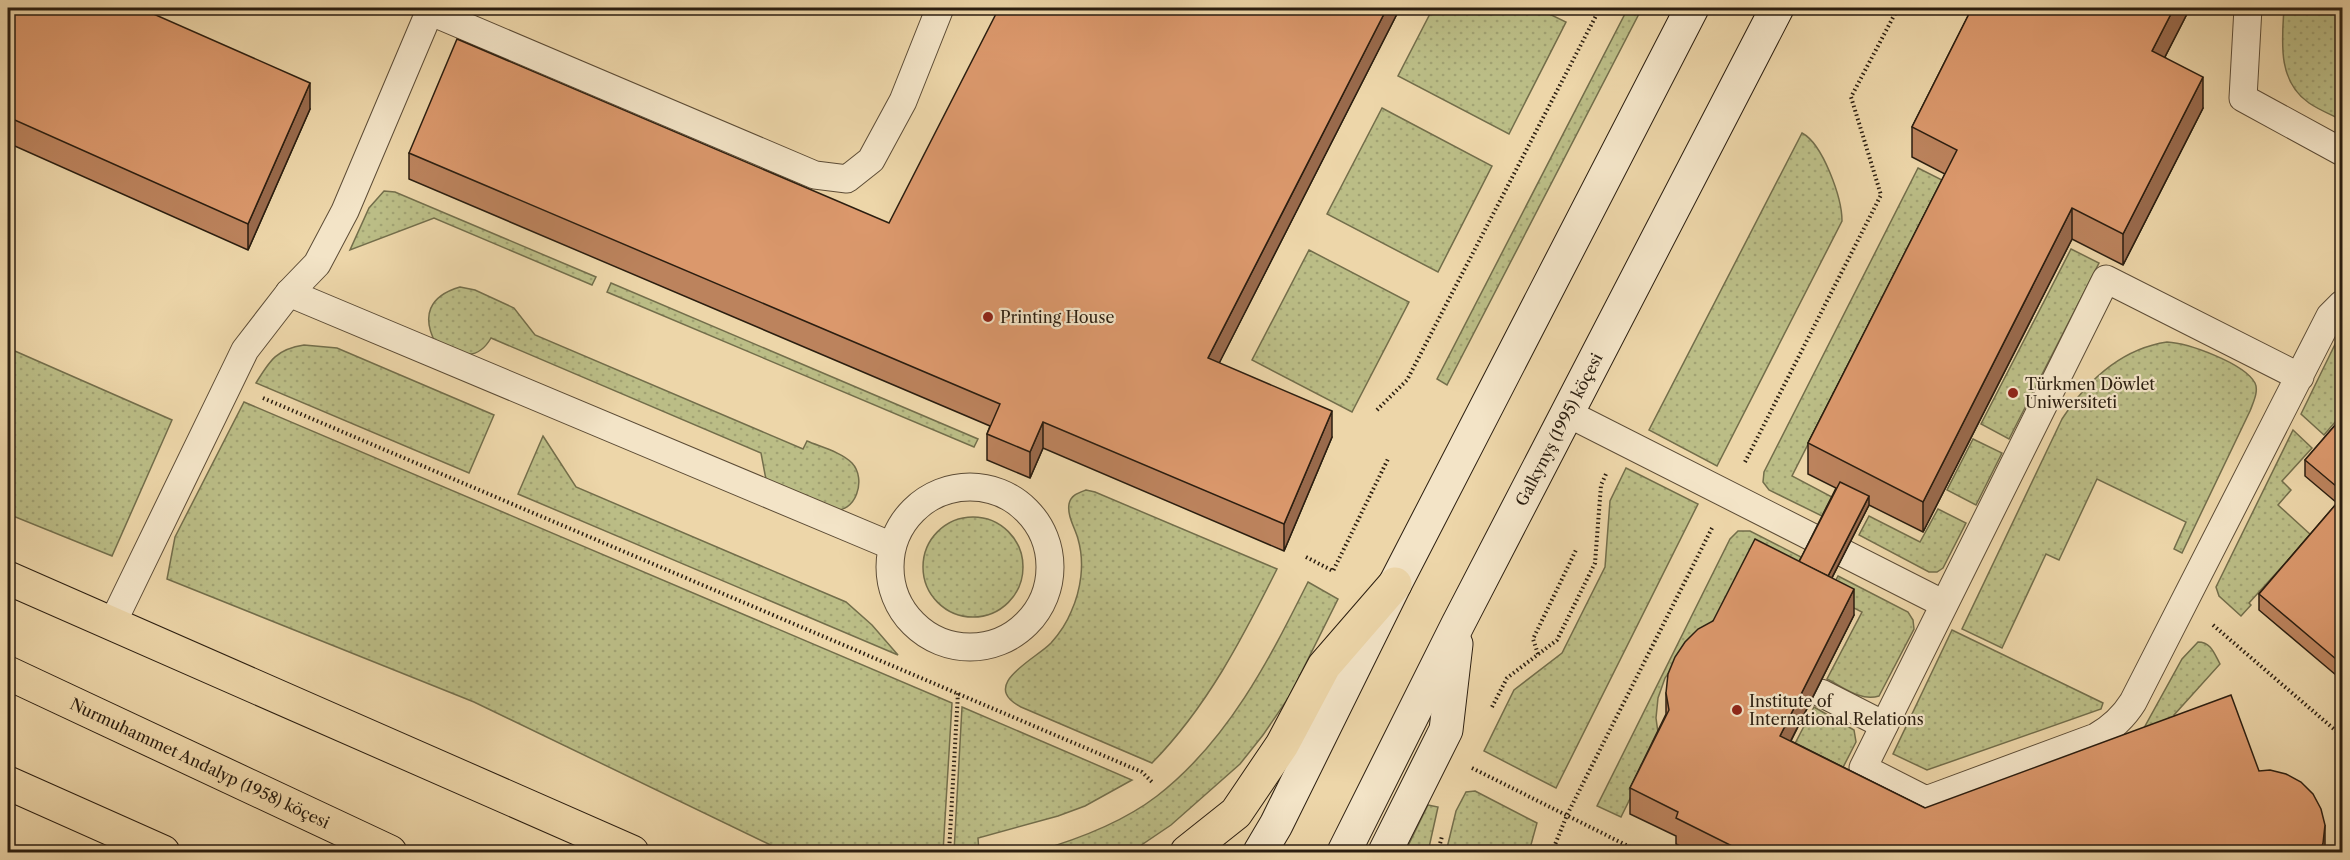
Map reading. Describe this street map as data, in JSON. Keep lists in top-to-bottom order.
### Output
{
  "streets": {
    "main road": ["Galkynyş (1995) köçesi", "Nurmuhammet Andalyp (1958) köçesi"]
  },
  "places": ["Printing House", "Türkmen Döwlet Uniwersiteti", "Institute of International Relations"]
}
